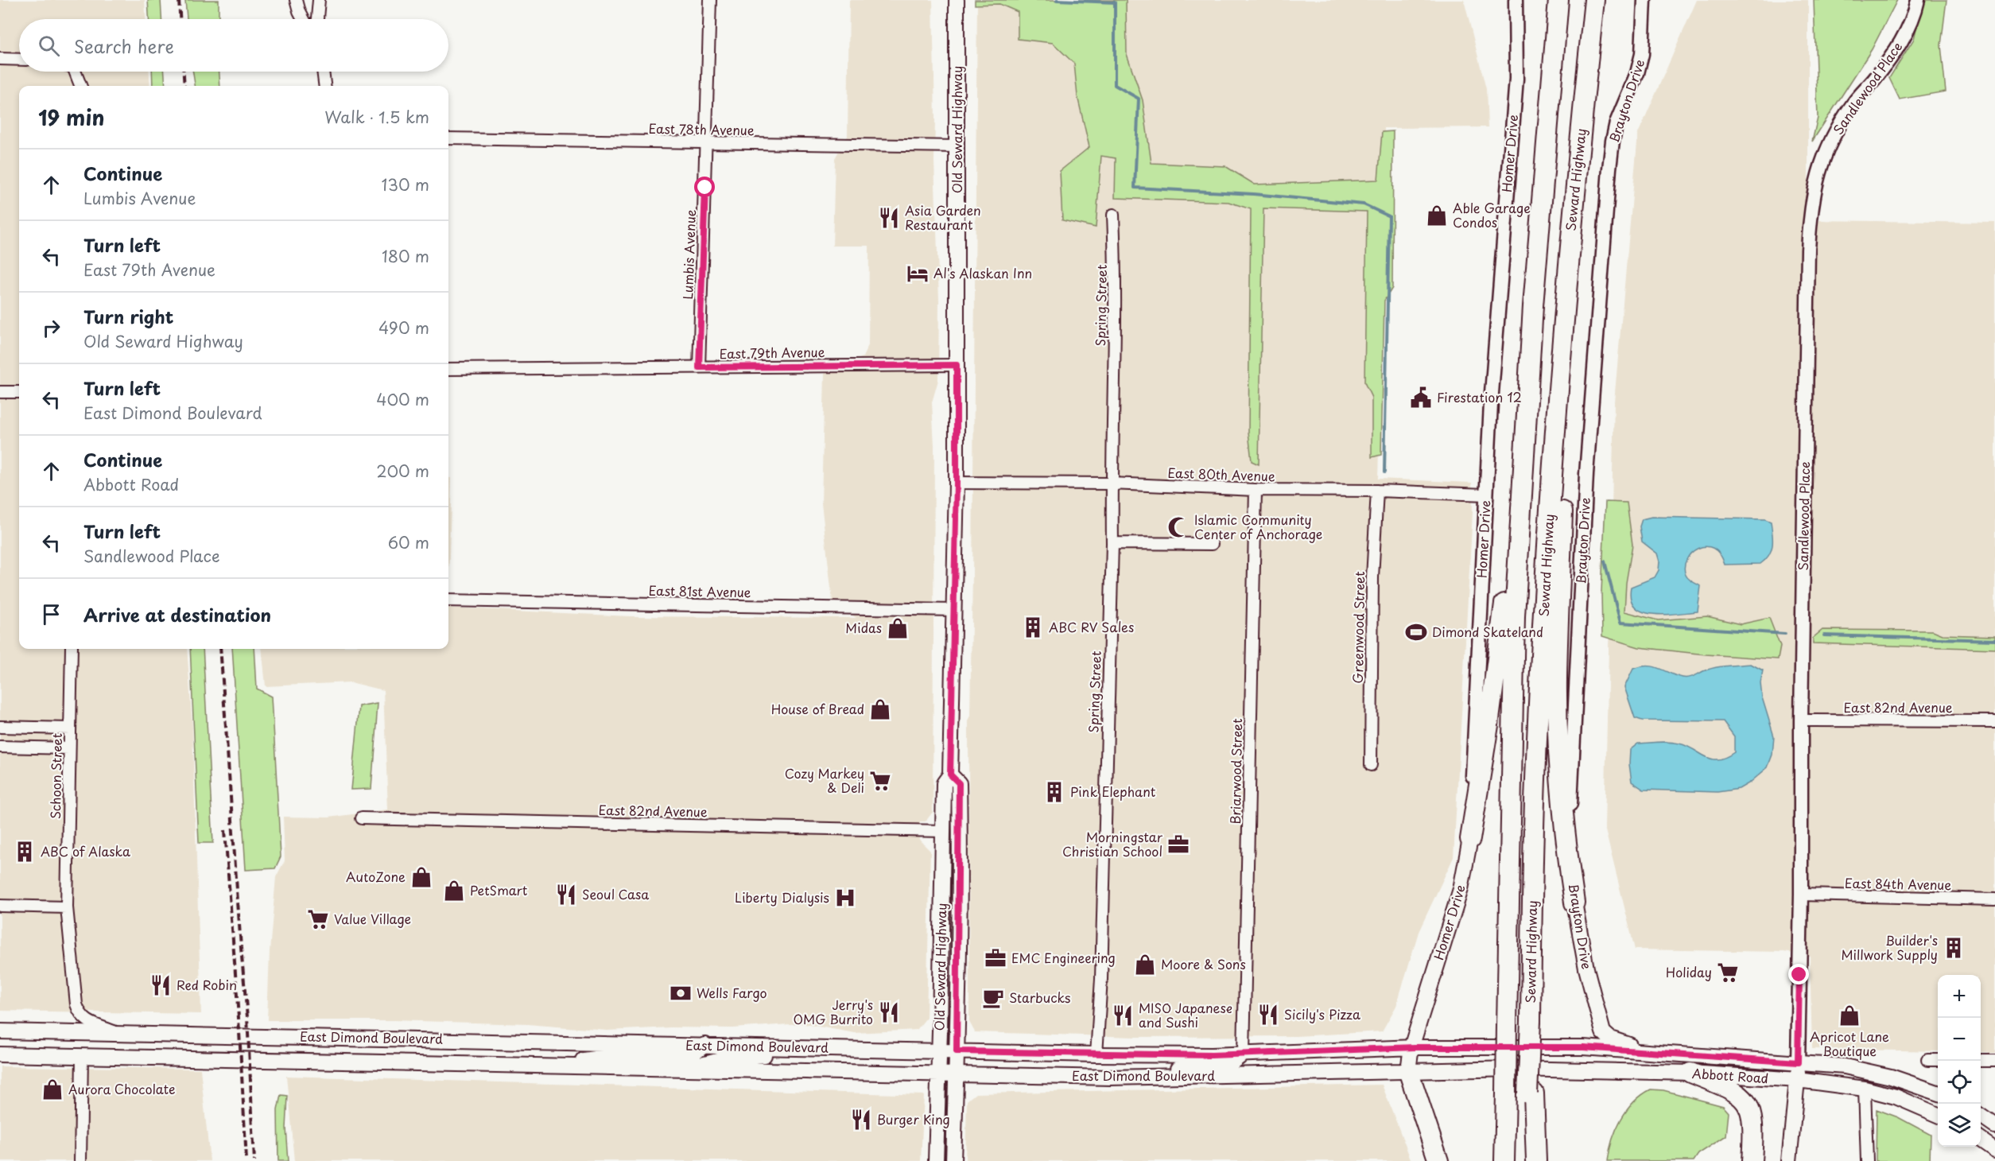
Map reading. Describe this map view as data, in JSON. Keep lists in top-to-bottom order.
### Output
{
  "streets": {
    "highway": ["Seward Highway"],
    "main road": [
      "Brayton Drive",
      "Old Seward Highway",
      "Homer Drive",
      "East Dimond Boulevard",
      "Abbott Road"
    ],
    "street": [
      "Sandlewood Place",
      "East 78th Avenue",
      "Lumbis Avenue",
      "Spring Street",
      "East 79th Avenue",
      "East 80th Avenue",
      "East 81st Avenue",
      "Greenwood Street",
      "East 82nd Avenue",
      "Briarwood Street",
      "Schoon Street",
      "East 84th Avenue"
    ]
  },
  "crossings": [
    ["Sandlewood Place", "East 82nd Avenue"],
    ["Sandlewood Place", "East 84th Avenue"],
    ["Sandlewood Place", "Abbott Road"],
    ["Brayton Drive", "Abbott Road"],
    ["East 78th Avenue", "Old Seward Highway"],
    ["East 78th Avenue", "Lumbis Avenue"],
    ["Old Seward Highway", "East 79th Avenue"],
    ["Old Seward Highway", "East 80th Avenue"],
    ["Old Seward Highway", "East 81st Avenue"],
    ["Old Seward Highway", "East 82nd Avenue"],
    ["Old Seward Highway", "East Dimond Boulevard"],
    ["Homer Drive", "East 80th Avenue"],
    ["Homer Drive", "East Dimond Boulevard"],
    ["Lumbis Avenue", "East 79th Avenue"],
    ["Spring Street", "East 80th Avenue"],
    ["Spring Street", "East Dimond Boulevard"],
    ["East 80th Avenue", "Greenwood Street"],
    ["East 80th Avenue", "Briarwood Street"],
    ["Briarwood Street", "East Dimond Boulevard"],
    ["Schoon Street", "East Dimond Boulevard"],
    ["East Dimond Boulevard", "Abbott Road"]
  ],
  "places": {
    "shop": [
      "Able Garage Condos",
      "Midas",
      "House of Bread",
      "AutoZone",
      "PetSmart",
      "Moore & Sons",
      "Apricot Lane Boutique",
      "Aurora Chocolate"
    ],
    "restaurant": [
      "Asia Garden Restaurant",
      "Seoul Casa",
      "Red Robin",
      "Jerry's OMG Burrito",
      "Sicily's Pizza",
      "MISO Japanese and Sushi",
      "Burger King"
    ],
    "hotel": ["Al's Alaskan Inn"],
    "public building": ["Firestation 12"],
    "mosque": ["Islamic Community Center of Anchorage"],
    "building": [
      "ABC RV Sales",
      "Pink Elephant",
      "ABC of Alaska",
      "Builder's Millwork Supply"
    ],
    "sports": ["Dimond Skateland"],
    "supermarket": ["Cozy Markey & Deli", "Value Village", "Holiday"],
    "office": ["Morningstar Christian School", "EMC Engineering"],
    "hospital": ["Liberty Dialysis"],
    "bank": ["Wells Fargo"],
    "cafe": ["Starbucks"]
  },
  "page": {
    "search": "Search here",
    "heading": ["19 min", "Walk · 1.5 km"],
    "list": [
      ["Continue", "Lumbis Avenue", "130 m"],
      ["Turn left", "East 79th Avenue", "180 m"],
      ["Turn right", "Old Seward Highway", "490 m"],
      ["Turn left", "East Dimond Boulevard", "400 m"],
      ["Continue", "Abbott Road", "200 m"],
      ["Turn left", "Sandlewood Place", "60 m"],
      "Arrive at destination"
    ],
    "map_buttons": ["+", "−"]
  }
}
